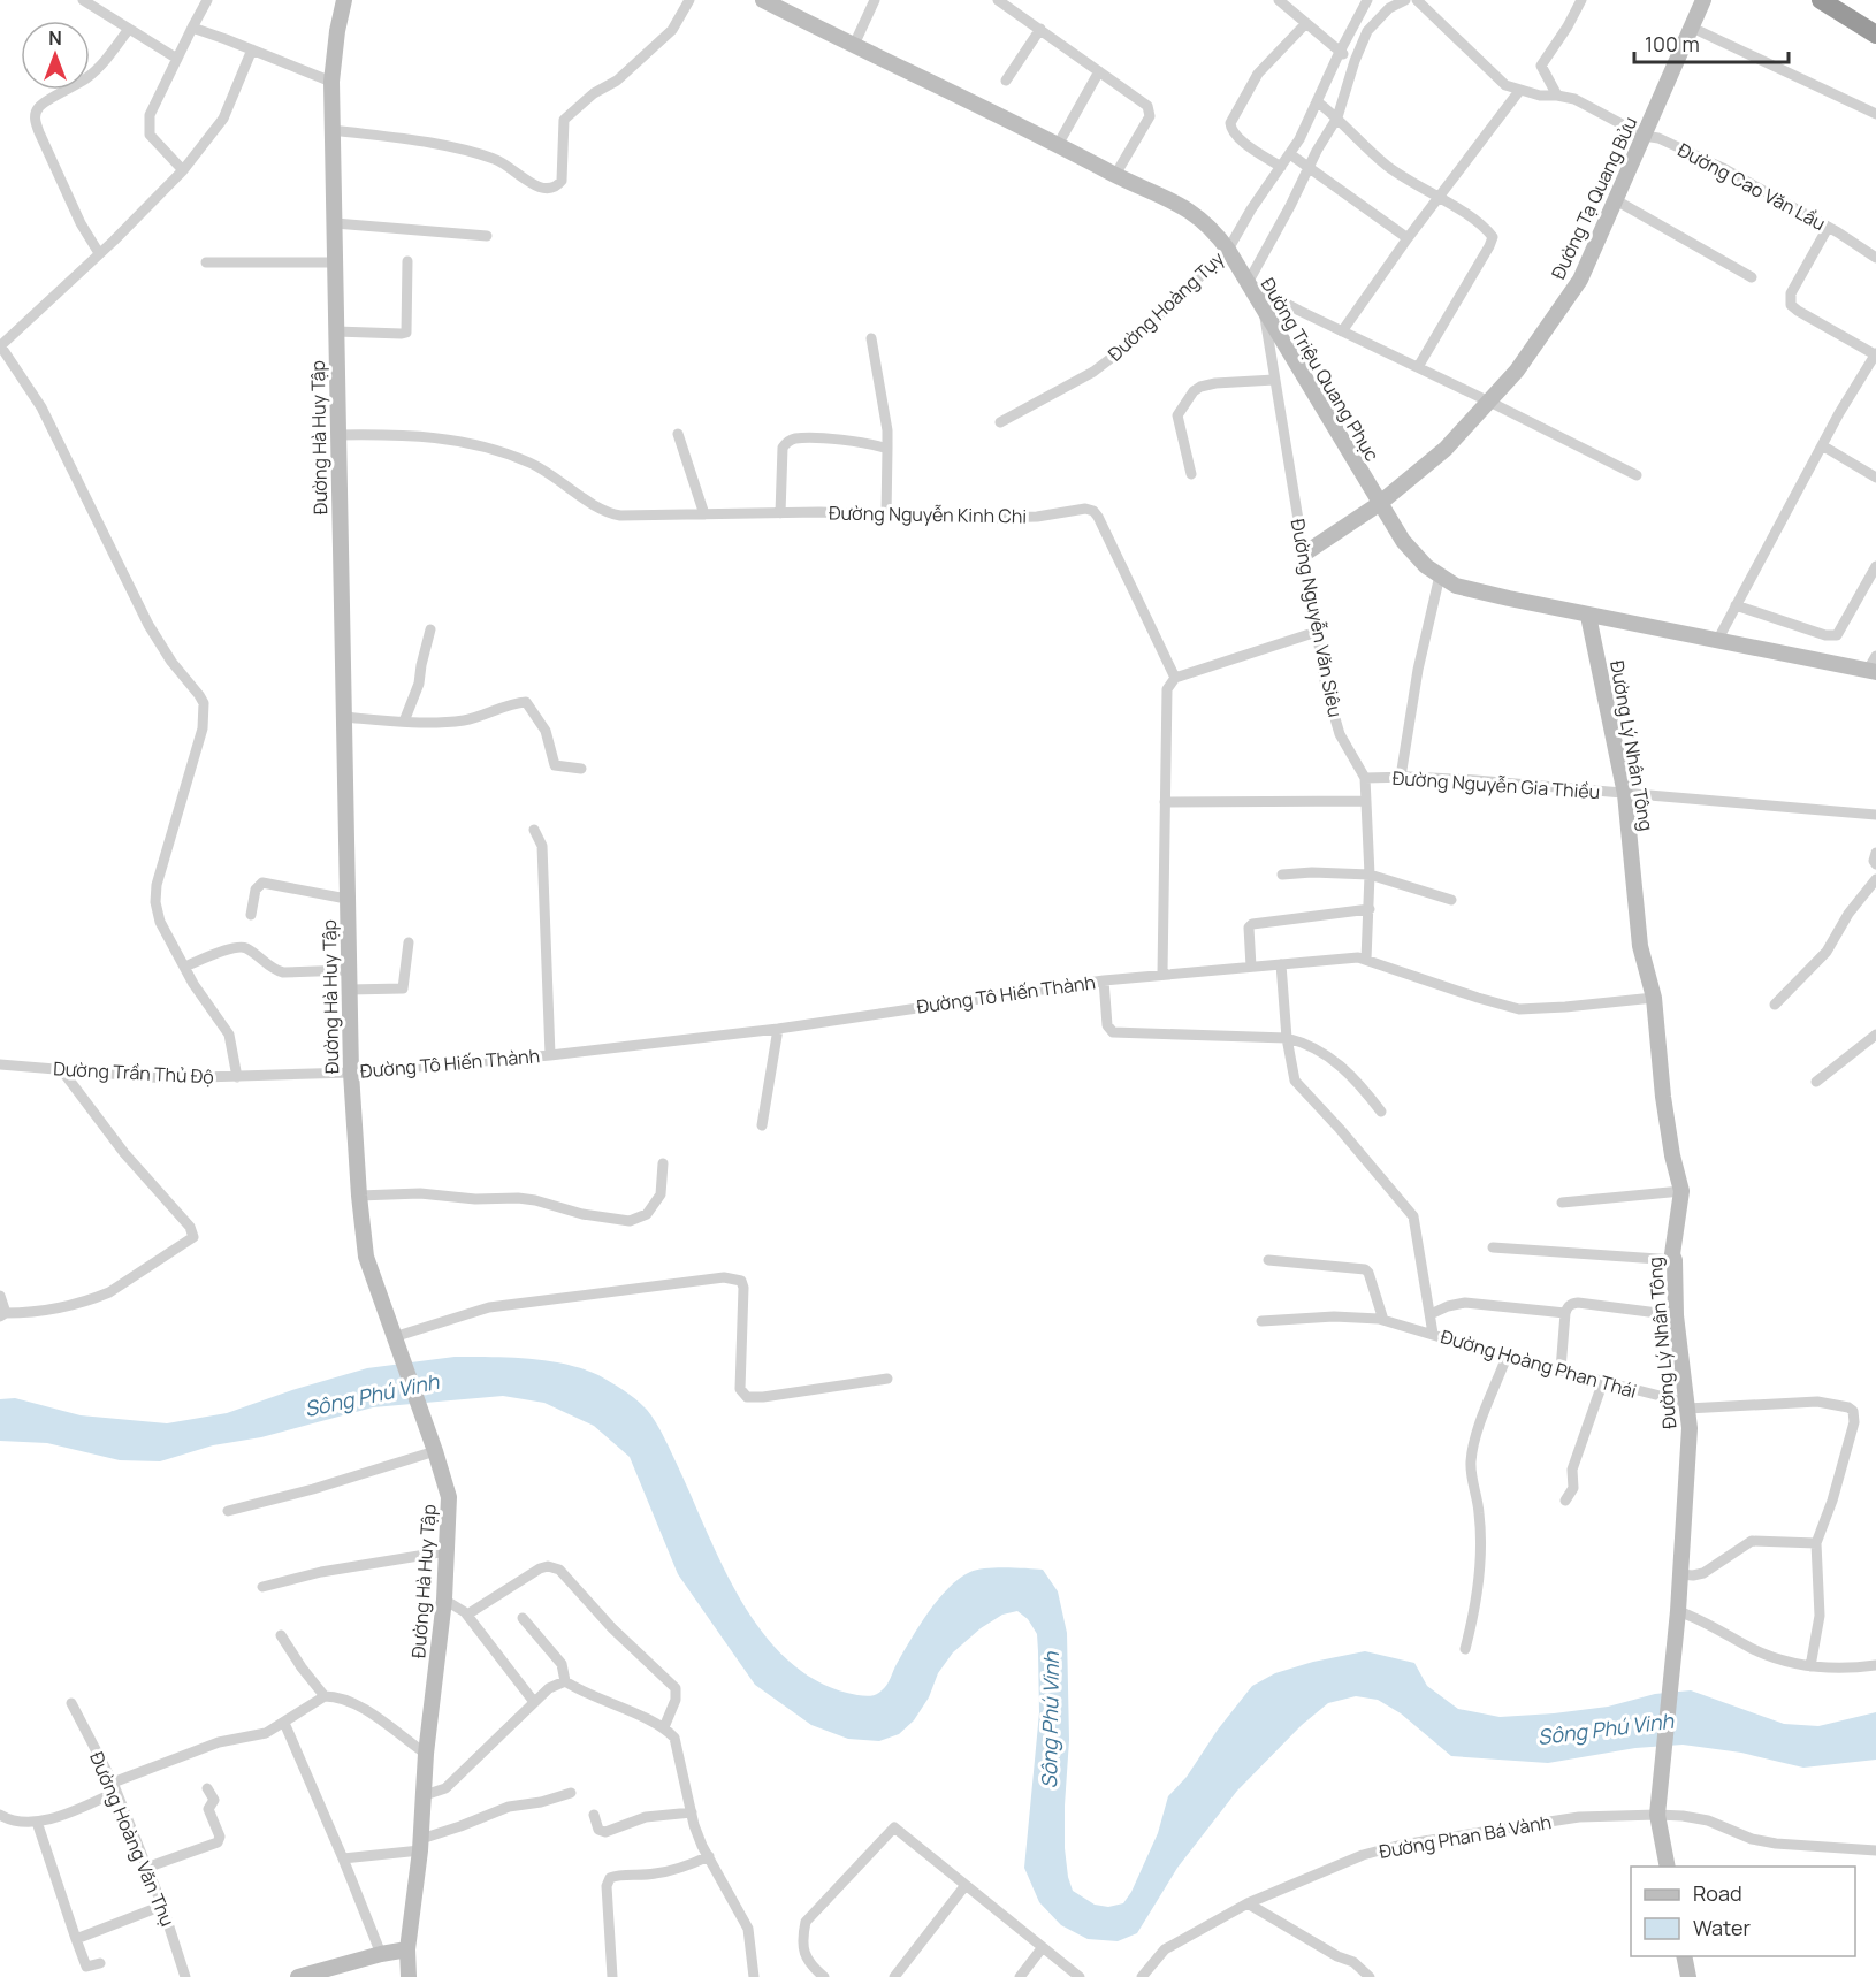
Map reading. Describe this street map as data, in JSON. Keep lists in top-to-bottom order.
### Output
{
  "streets": {
    "street": [
      "Đường Cao Văn Lầu",
      "Đường Tạ Quang Bửu",
      "Đường Hoàng Tụy",
      "Đường Triệu Quang Phục",
      "Đường Hà Huy Tập",
      "Đường Nguyễn Kinh Chi",
      "Đường Nguyễn Văn Siêu",
      "Đường Lý Nhân Tông",
      "Đường Nguyễn Gia Thiều",
      "Đường Tô Hiến Thành",
      "Dường Trần Thủ Độ",
      "Đường Hoàng Phan Thái",
      "Đường Phan Bá Vành",
      "Đường Hoàng Văn Thụ"
    ]
  },
  "crossings": [
    ["Đường Cao Văn Lầu", "Đường Tạ Quang Bửu"],
    ["Đường Tạ Quang Bửu", "Đường Triệu Quang Phục"],
    ["Đường Tạ Quang Bửu", "Đường Nguyễn Văn Siêu"],
    ["Đường Hoàng Tụy", "Đường Triệu Quang Phục"],
    ["Đường Triệu Quang Phục", "Đường Nguyễn Văn Siêu"],
    ["Đường Triệu Quang Phục", "Đường Lý Nhân Tông"],
    ["Đường Hà Huy Tập", "Đường Nguyễn Kinh Chi"],
    ["Đường Hà Huy Tập", "Đường Tô Hiến Thành"],
    ["Đường Hà Huy Tập", "Dường Trần Thủ Độ"],
    ["Đường Nguyễn Văn Siêu", "Đường Nguyễn Gia Thiều"],
    ["Đường Nguyễn Văn Siêu", "Đường Tô Hiến Thành"],
    ["Đường Lý Nhân Tông", "Đường Nguyễn Gia Thiều"],
    ["Đường Lý Nhân Tông", "Đường Tô Hiến Thành"],
    ["Đường Lý Nhân Tông", "Đường Hoàng Phan Thái"],
    ["Đường Lý Nhân Tông", "Đường Phan Bá Vành"],
    ["Đường Tô Hiến Thành", "Dường Trần Thủ Độ"],
    ["Đường Tô Hiến Thành", "Đường Hoàng Phan Thái"]
  ],
  "water": ["Sông Phú Vinh"],
  "legend": ["Road", "Water"],
  "scale_bar": "100 m",
  "north": "top"
}
